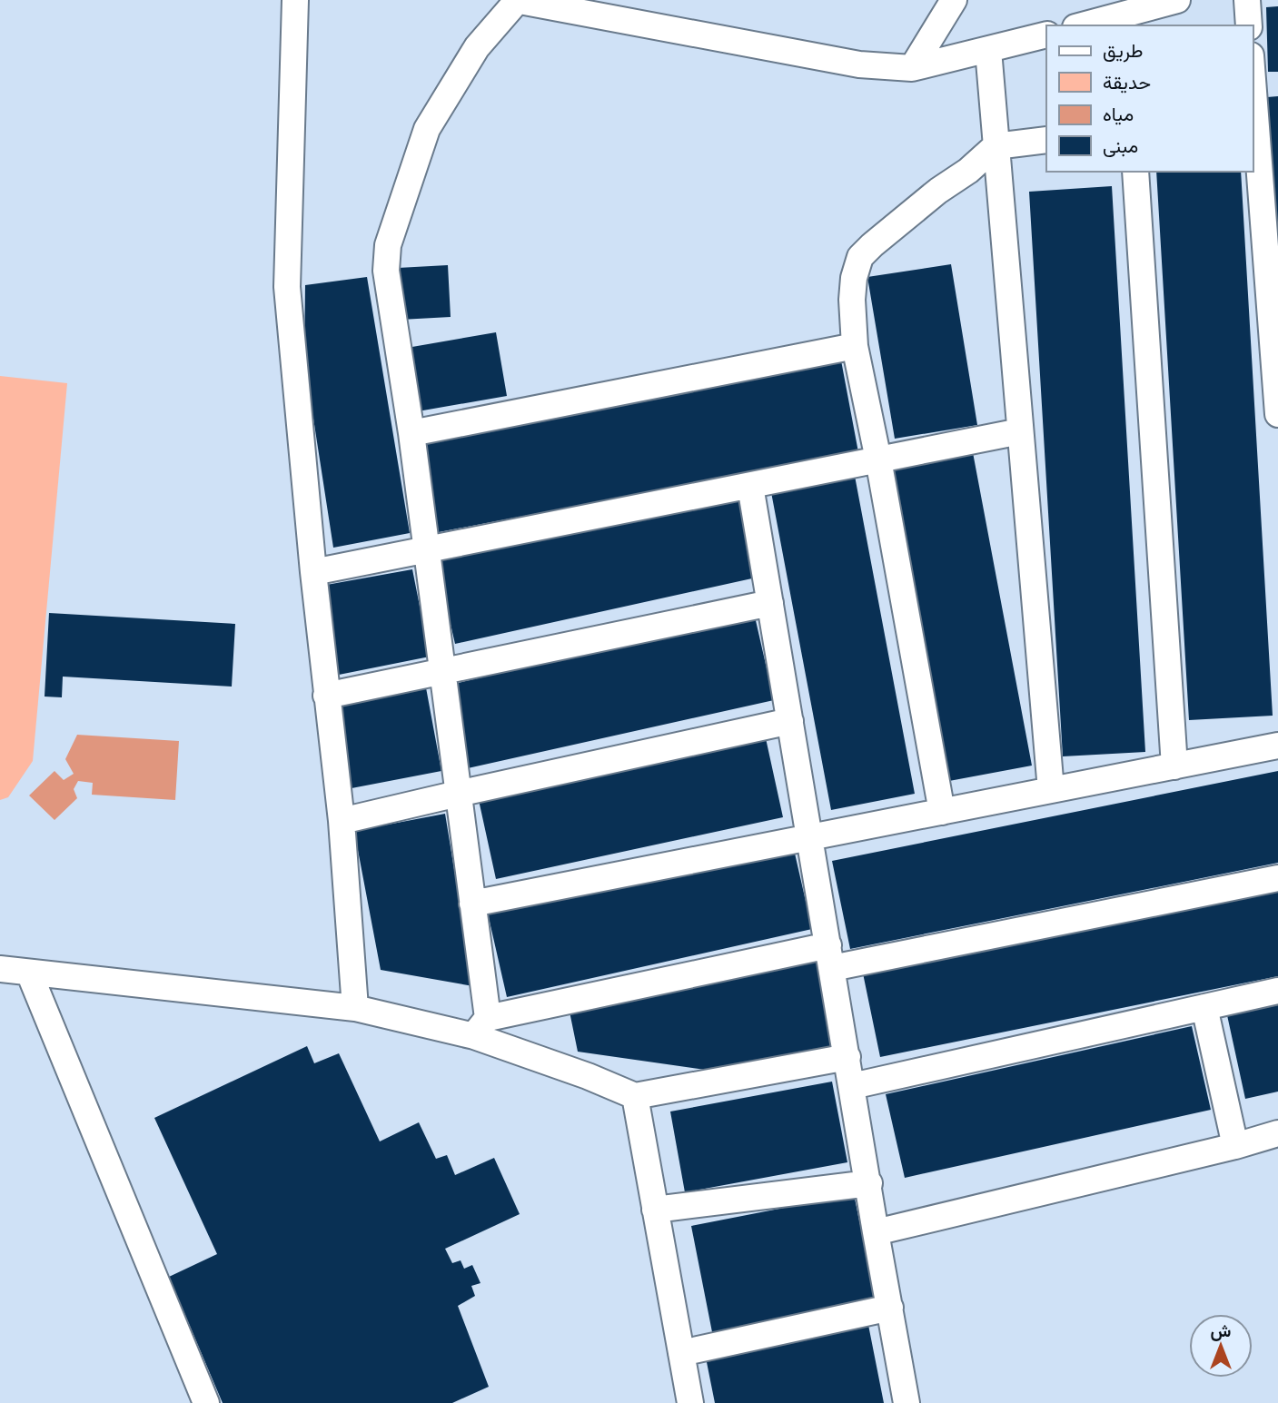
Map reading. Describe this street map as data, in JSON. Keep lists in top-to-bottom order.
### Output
{
  "legend": [
    "طريق",
    "حديقة",
    "مياه",
    "مبنى"
  ],
  "north": "top"
}
